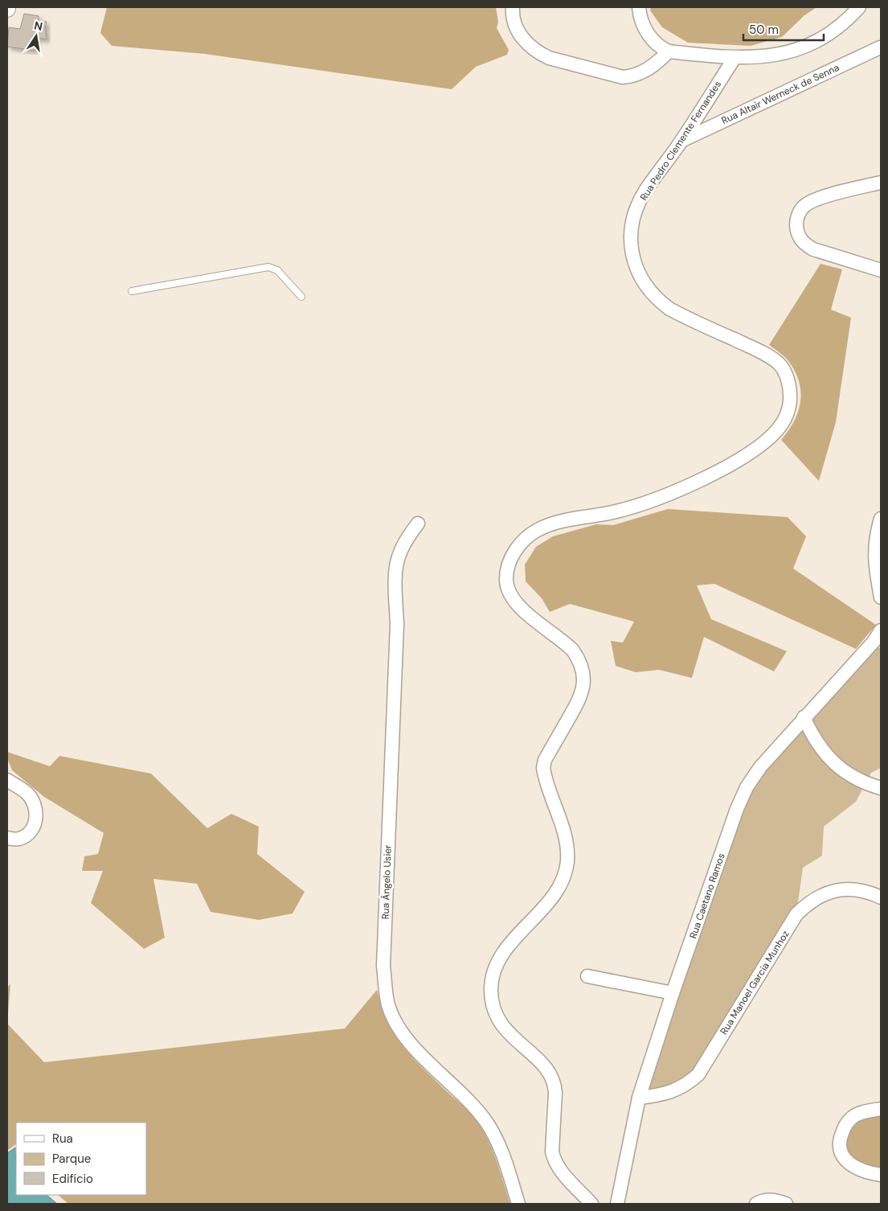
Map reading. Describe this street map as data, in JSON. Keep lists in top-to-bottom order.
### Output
{
  "streets": {
    "street": [
      "Rua Altair Werneck de Senna",
      "Rua Pedro Clemente Fernandes",
      "Rua Ângelo Usier",
      "Rua Caetano Ramos",
      "Rua Manoel Garcia Munhoz"
    ]
  },
  "crossings": [
    ["Rua Altair Werneck de Senna", "Rua Pedro Clemente Fernandes"],
    ["Rua Caetano Ramos", "Rua Manoel Garcia Munhoz"]
  ],
  "legend": ["Rua", "Parque", "Edifício"],
  "scale_bar": "50 m",
  "north": "top"
}
